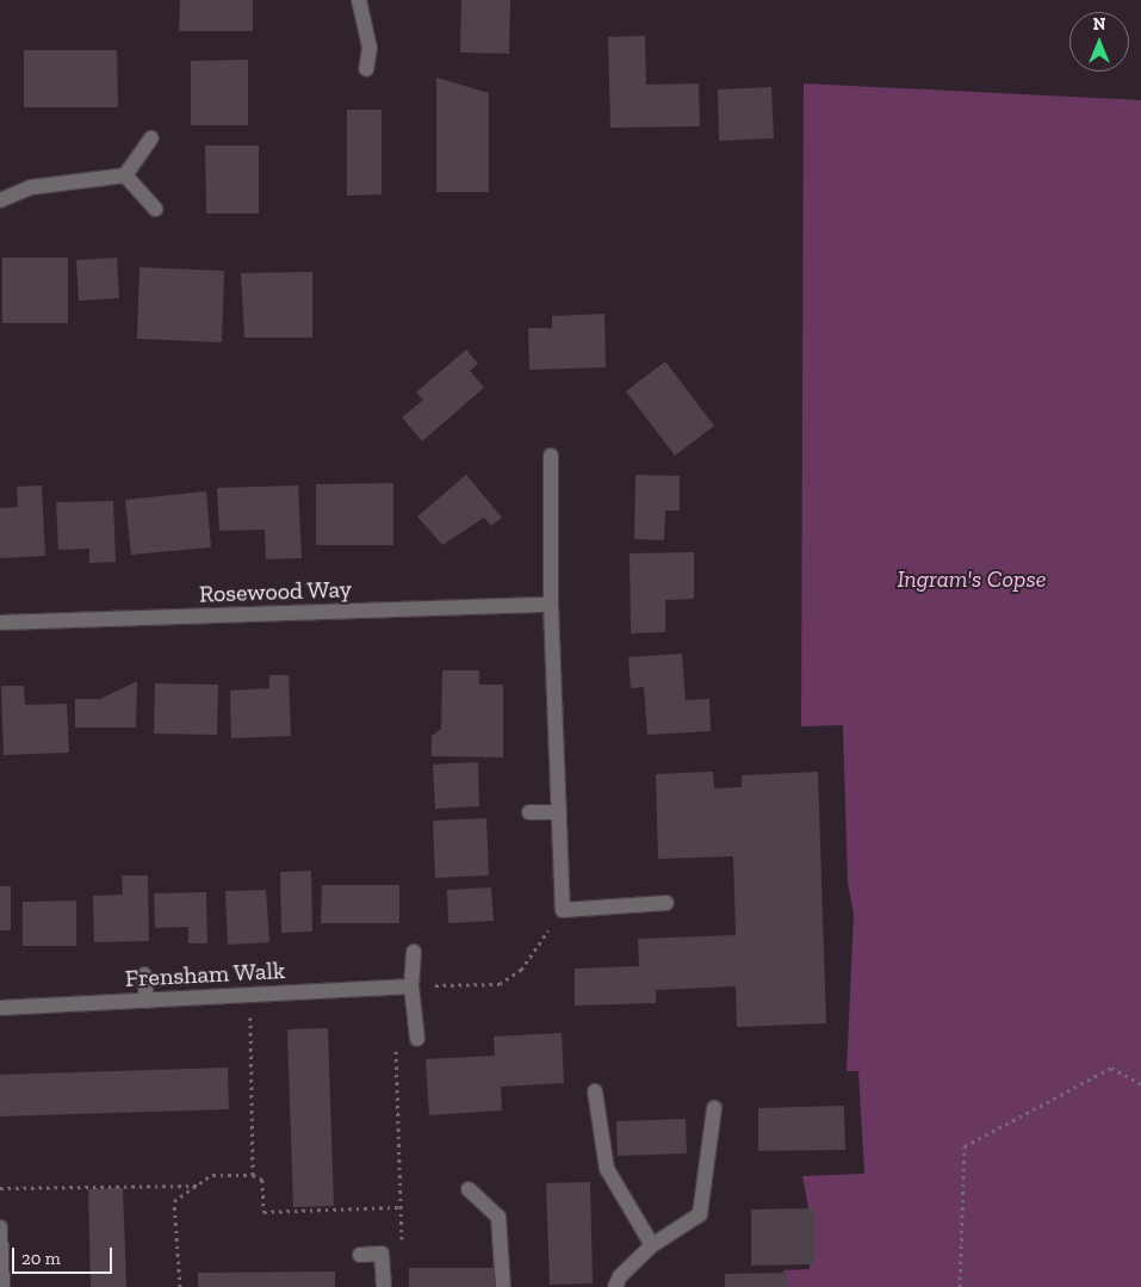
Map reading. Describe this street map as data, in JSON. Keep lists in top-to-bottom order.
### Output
{
  "streets": {
    "street": ["Rosewood Way", "Frensham Walk"]
  },
  "parks": ["Ingram's Copse"],
  "scale_bar": "20 m",
  "north": "top"
}
